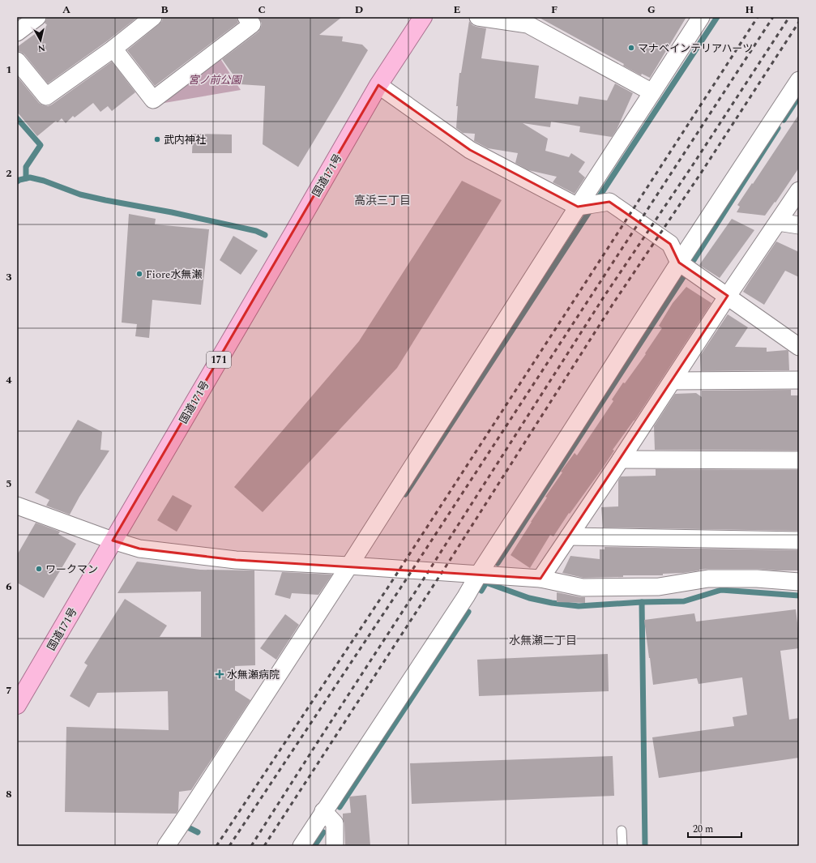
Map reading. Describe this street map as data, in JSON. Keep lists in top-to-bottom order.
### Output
{
  "streets": {
    "highway": ["国道171号", "171"]
  },
  "districts": ["高浜三丁目", "水無瀬二丁目"],
  "parks": ["宮ノ前公園"],
  "places": {
    "other": [
      "マナベインテリアハーツ",
      "武内神社",
      "Fiore水無瀬",
      "ワークマン"
    ],
    "health": ["水無瀬病院"]
  },
  "scale_bar": "20 m",
  "north": "bottom",
  "grid": {
    "columns": [
      "A",
      "B",
      "C",
      "D",
      "E",
      "F",
      "G",
      "H"
    ],
    "rows": [
      "1",
      "2",
      "3",
      "4",
      "5",
      "6",
      "7",
      "8"
    ]
  }
}
